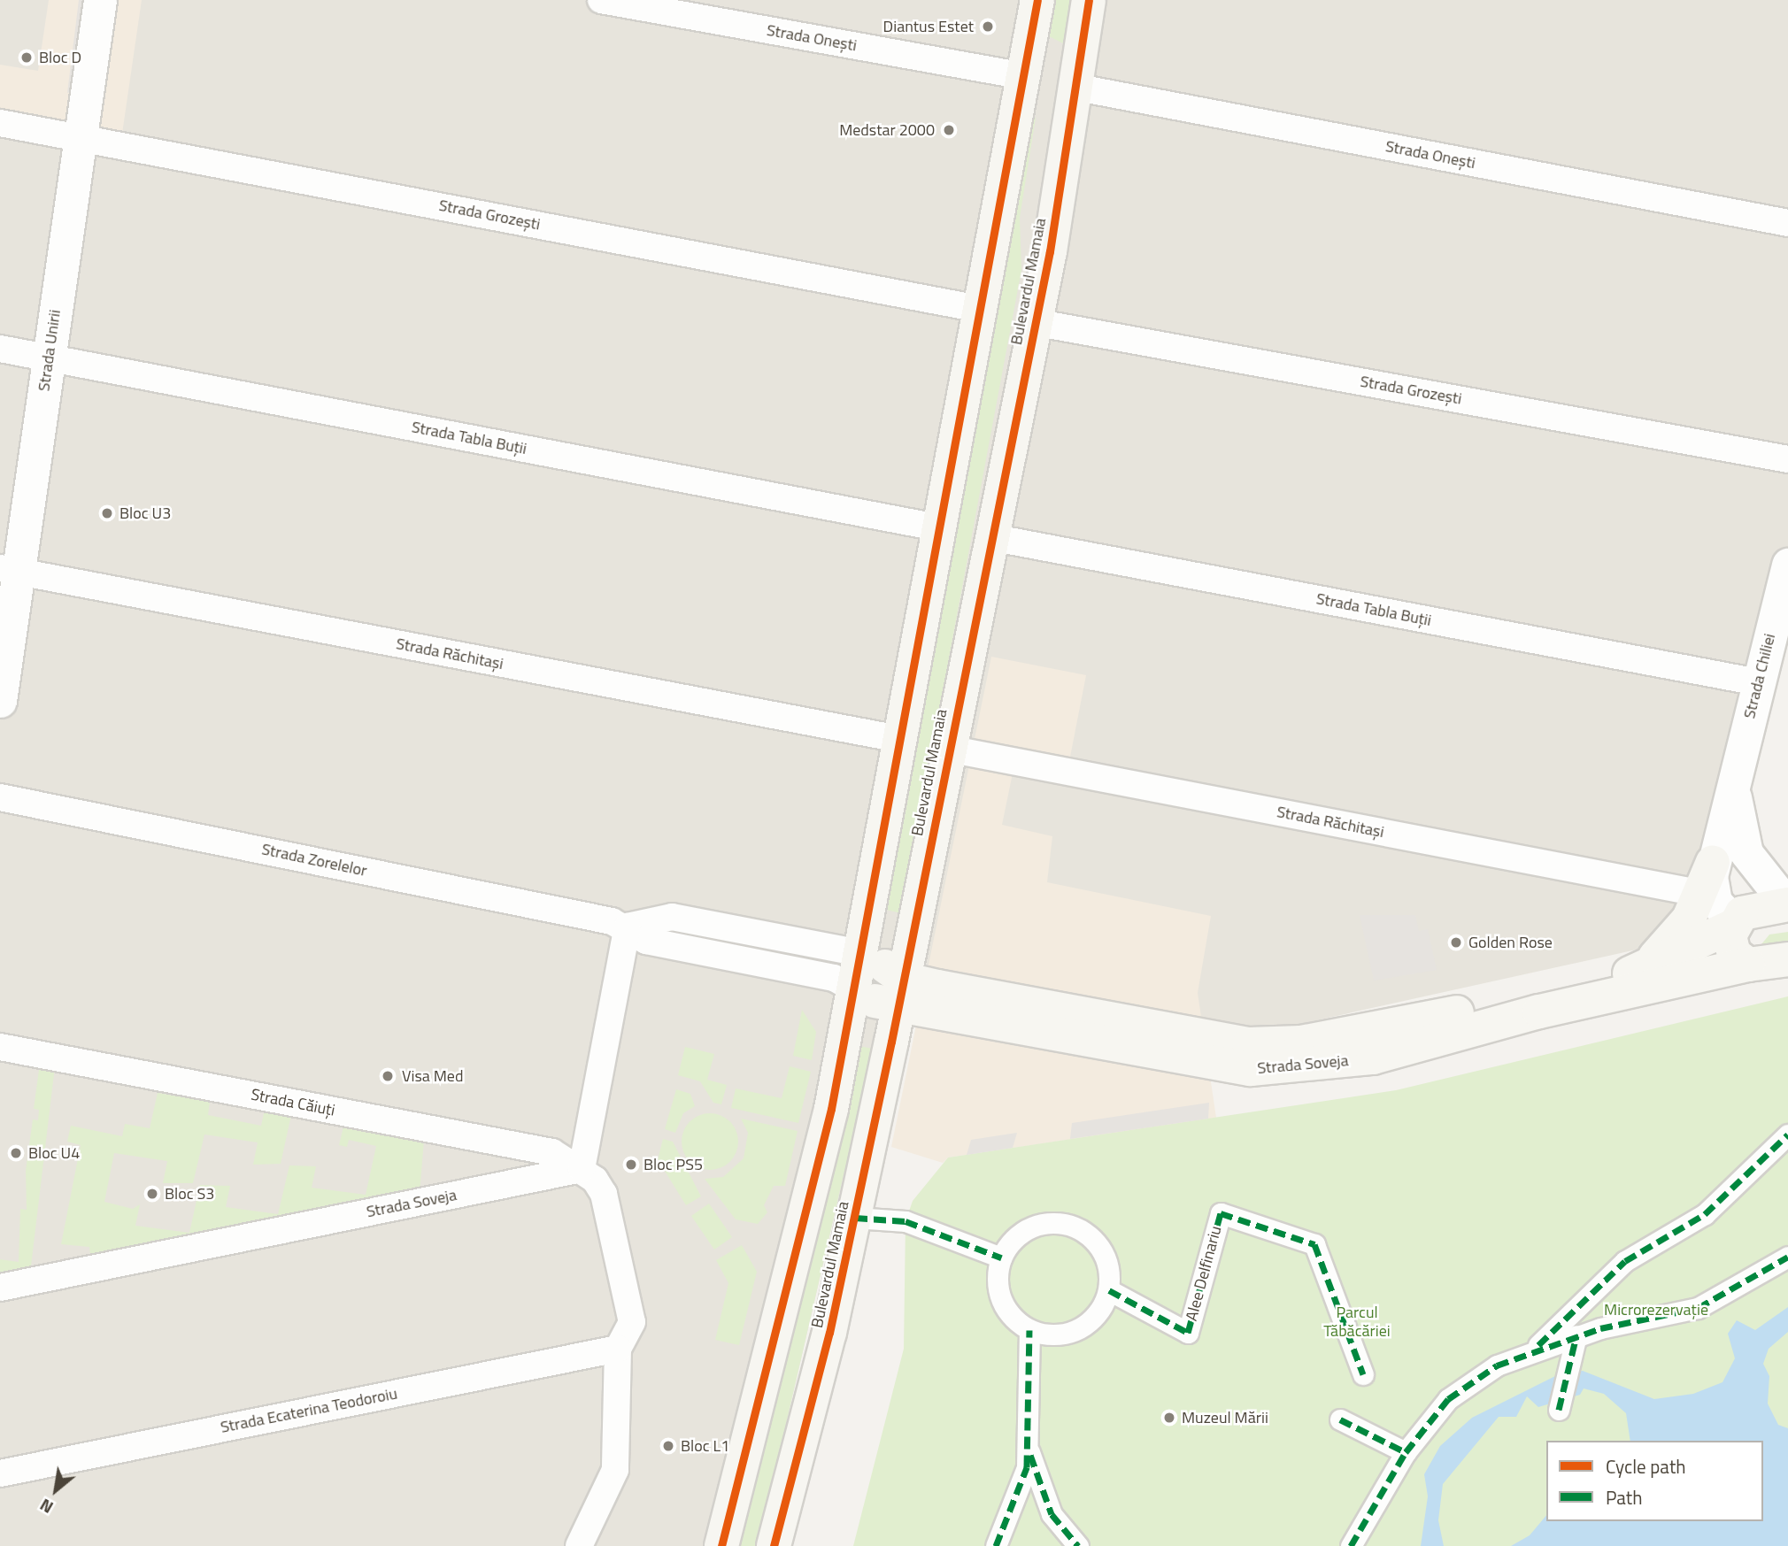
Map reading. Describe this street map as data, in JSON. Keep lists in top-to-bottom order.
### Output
{
  "streets": {
    "main road": ["Bulevardul Mamaia", "Strada Soveja"],
    "street": [
      "Strada Onești",
      "Strada Grozești",
      "Strada Unirii",
      "Strada Tabla Buții",
      "Strada Răchitași",
      "Strada Chiliei",
      "Strada Zorelelor",
      "Strada Căiuți",
      "Alee Delfinariu",
      "Strada Ecaterina Teodoroiu"
    ]
  },
  "crossings": [
    ["Strada Onești", "Bulevardul Mamaia"],
    ["Strada Grozești", "Bulevardul Mamaia"],
    ["Strada Grozești", "Strada Unirii"],
    ["Bulevardul Mamaia", "Strada Tabla Buții"],
    ["Bulevardul Mamaia", "Strada Răchitași"],
    ["Bulevardul Mamaia", "Strada Soveja"],
    ["Strada Unirii", "Strada Tabla Buții"],
    ["Strada Unirii", "Strada Răchitași"],
    ["Strada Tabla Buții", "Strada Chiliei"],
    ["Strada Chiliei", "Strada Soveja"],
    ["Strada Zorelelor", "Strada Soveja"],
    ["Strada Soveja", "Strada Căiuți"],
    ["Strada Căiuți", "Strada Ecaterina Teodoroiu"]
  ],
  "parks": ["Microrezervație", "Parcul Tăbăcăriei"],
  "places": [
    "Diantus Estet",
    "Bloc D",
    "Medstar 2000",
    "Bloc U3",
    "Golden Rose",
    "Visa Med",
    "Bloc U4",
    "Bloc PS5",
    "Bloc S3",
    "Muzeul Mării",
    "Bloc L1"
  ],
  "legend": ["Cycle path", "Path"],
  "north": "bottom left"
}
